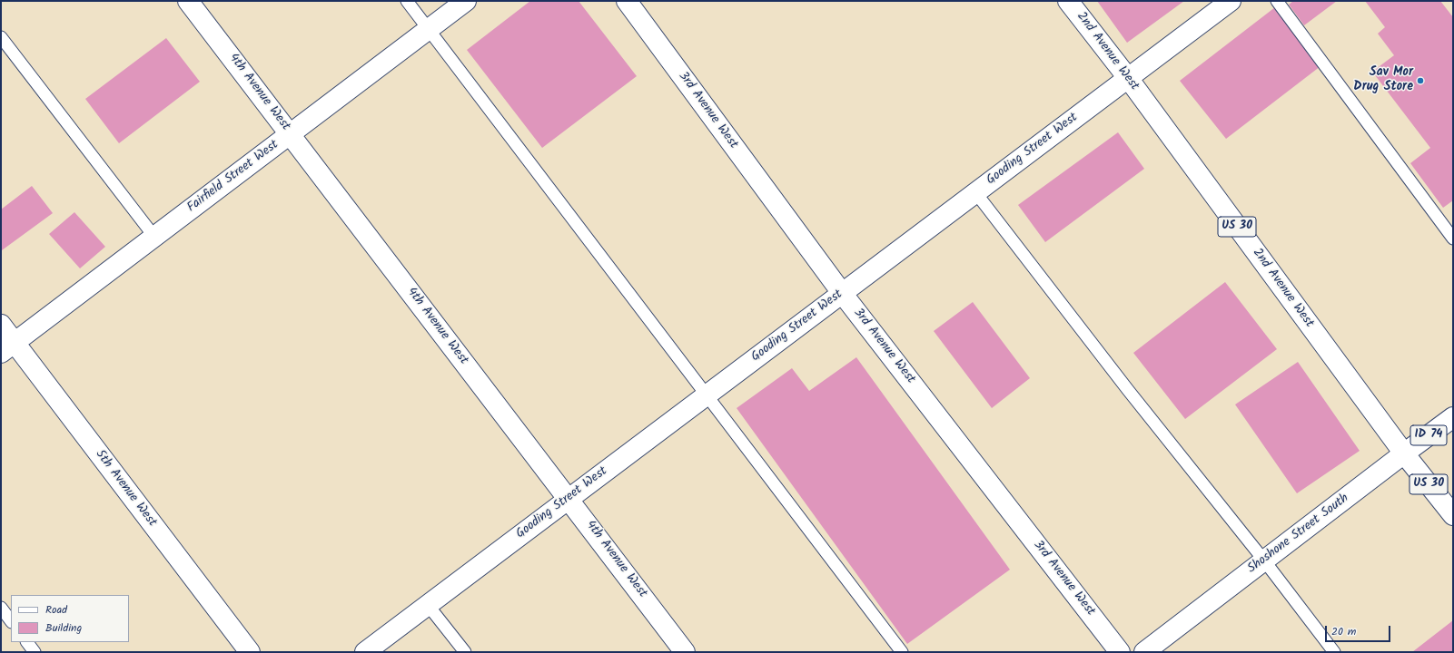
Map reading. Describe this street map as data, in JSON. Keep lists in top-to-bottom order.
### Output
{
  "streets": {
    "street": [
      "2nd Avenue West",
      "4th Avenue West",
      "3rd Avenue West",
      "Gooding Street West",
      "Fairfield Street West",
      "US 30",
      "ID 74",
      "5th Avenue West",
      "Shoshone Street South"
    ]
  },
  "crossings": [
    ["2nd Avenue West", "Gooding Street West"],
    ["2nd Avenue West", "US 30"],
    ["2nd Avenue West", "Shoshone Street South"],
    ["4th Avenue West", "Gooding Street West"],
    ["4th Avenue West", "Fairfield Street West"],
    ["3rd Avenue West", "Gooding Street West"],
    ["Fairfield Street West", "5th Avenue West"],
    ["US 30", "Shoshone Street South"]
  ],
  "places": ["Sav Mor Drug Store"],
  "legend": ["Road", "Building"],
  "scale_bar": "20 m"
}
